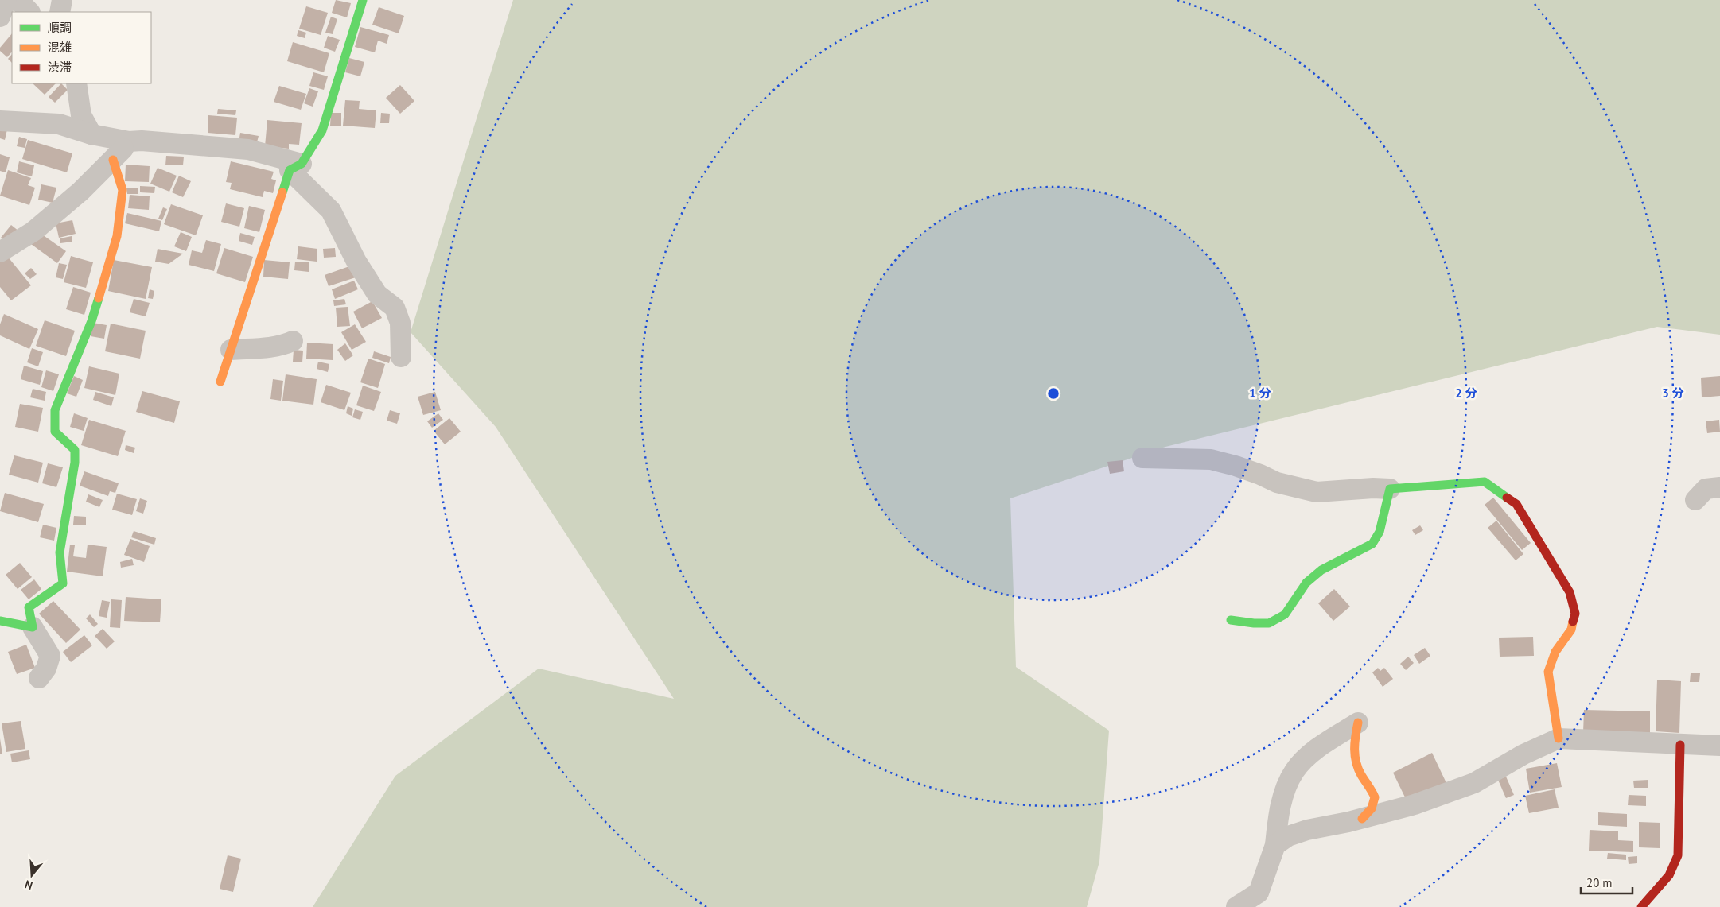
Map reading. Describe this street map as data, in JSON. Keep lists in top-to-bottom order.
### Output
{
  "legend": ["順調", "混雑", "渋滞"],
  "scale_bar": "20 m",
  "north": "bottom",
  "rings": ["1 分", "2 分", "3 分"]
}
